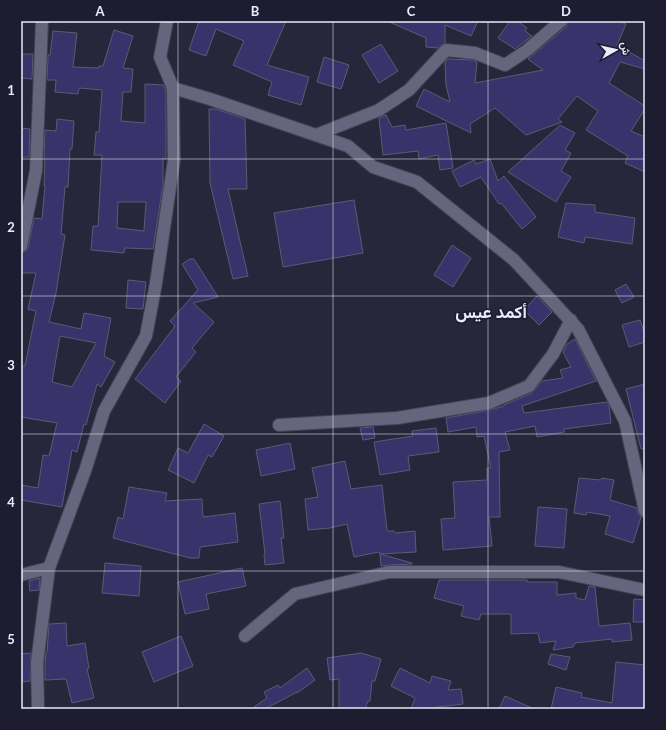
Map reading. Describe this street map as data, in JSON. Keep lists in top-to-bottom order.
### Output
{
  "districts": ["أكمد عيس"],
  "north": "right",
  "grid": {
    "columns": [
      "A",
      "B",
      "C",
      "D"
    ],
    "rows": [
      "1",
      "2",
      "3",
      "4",
      "5"
    ]
  }
}
